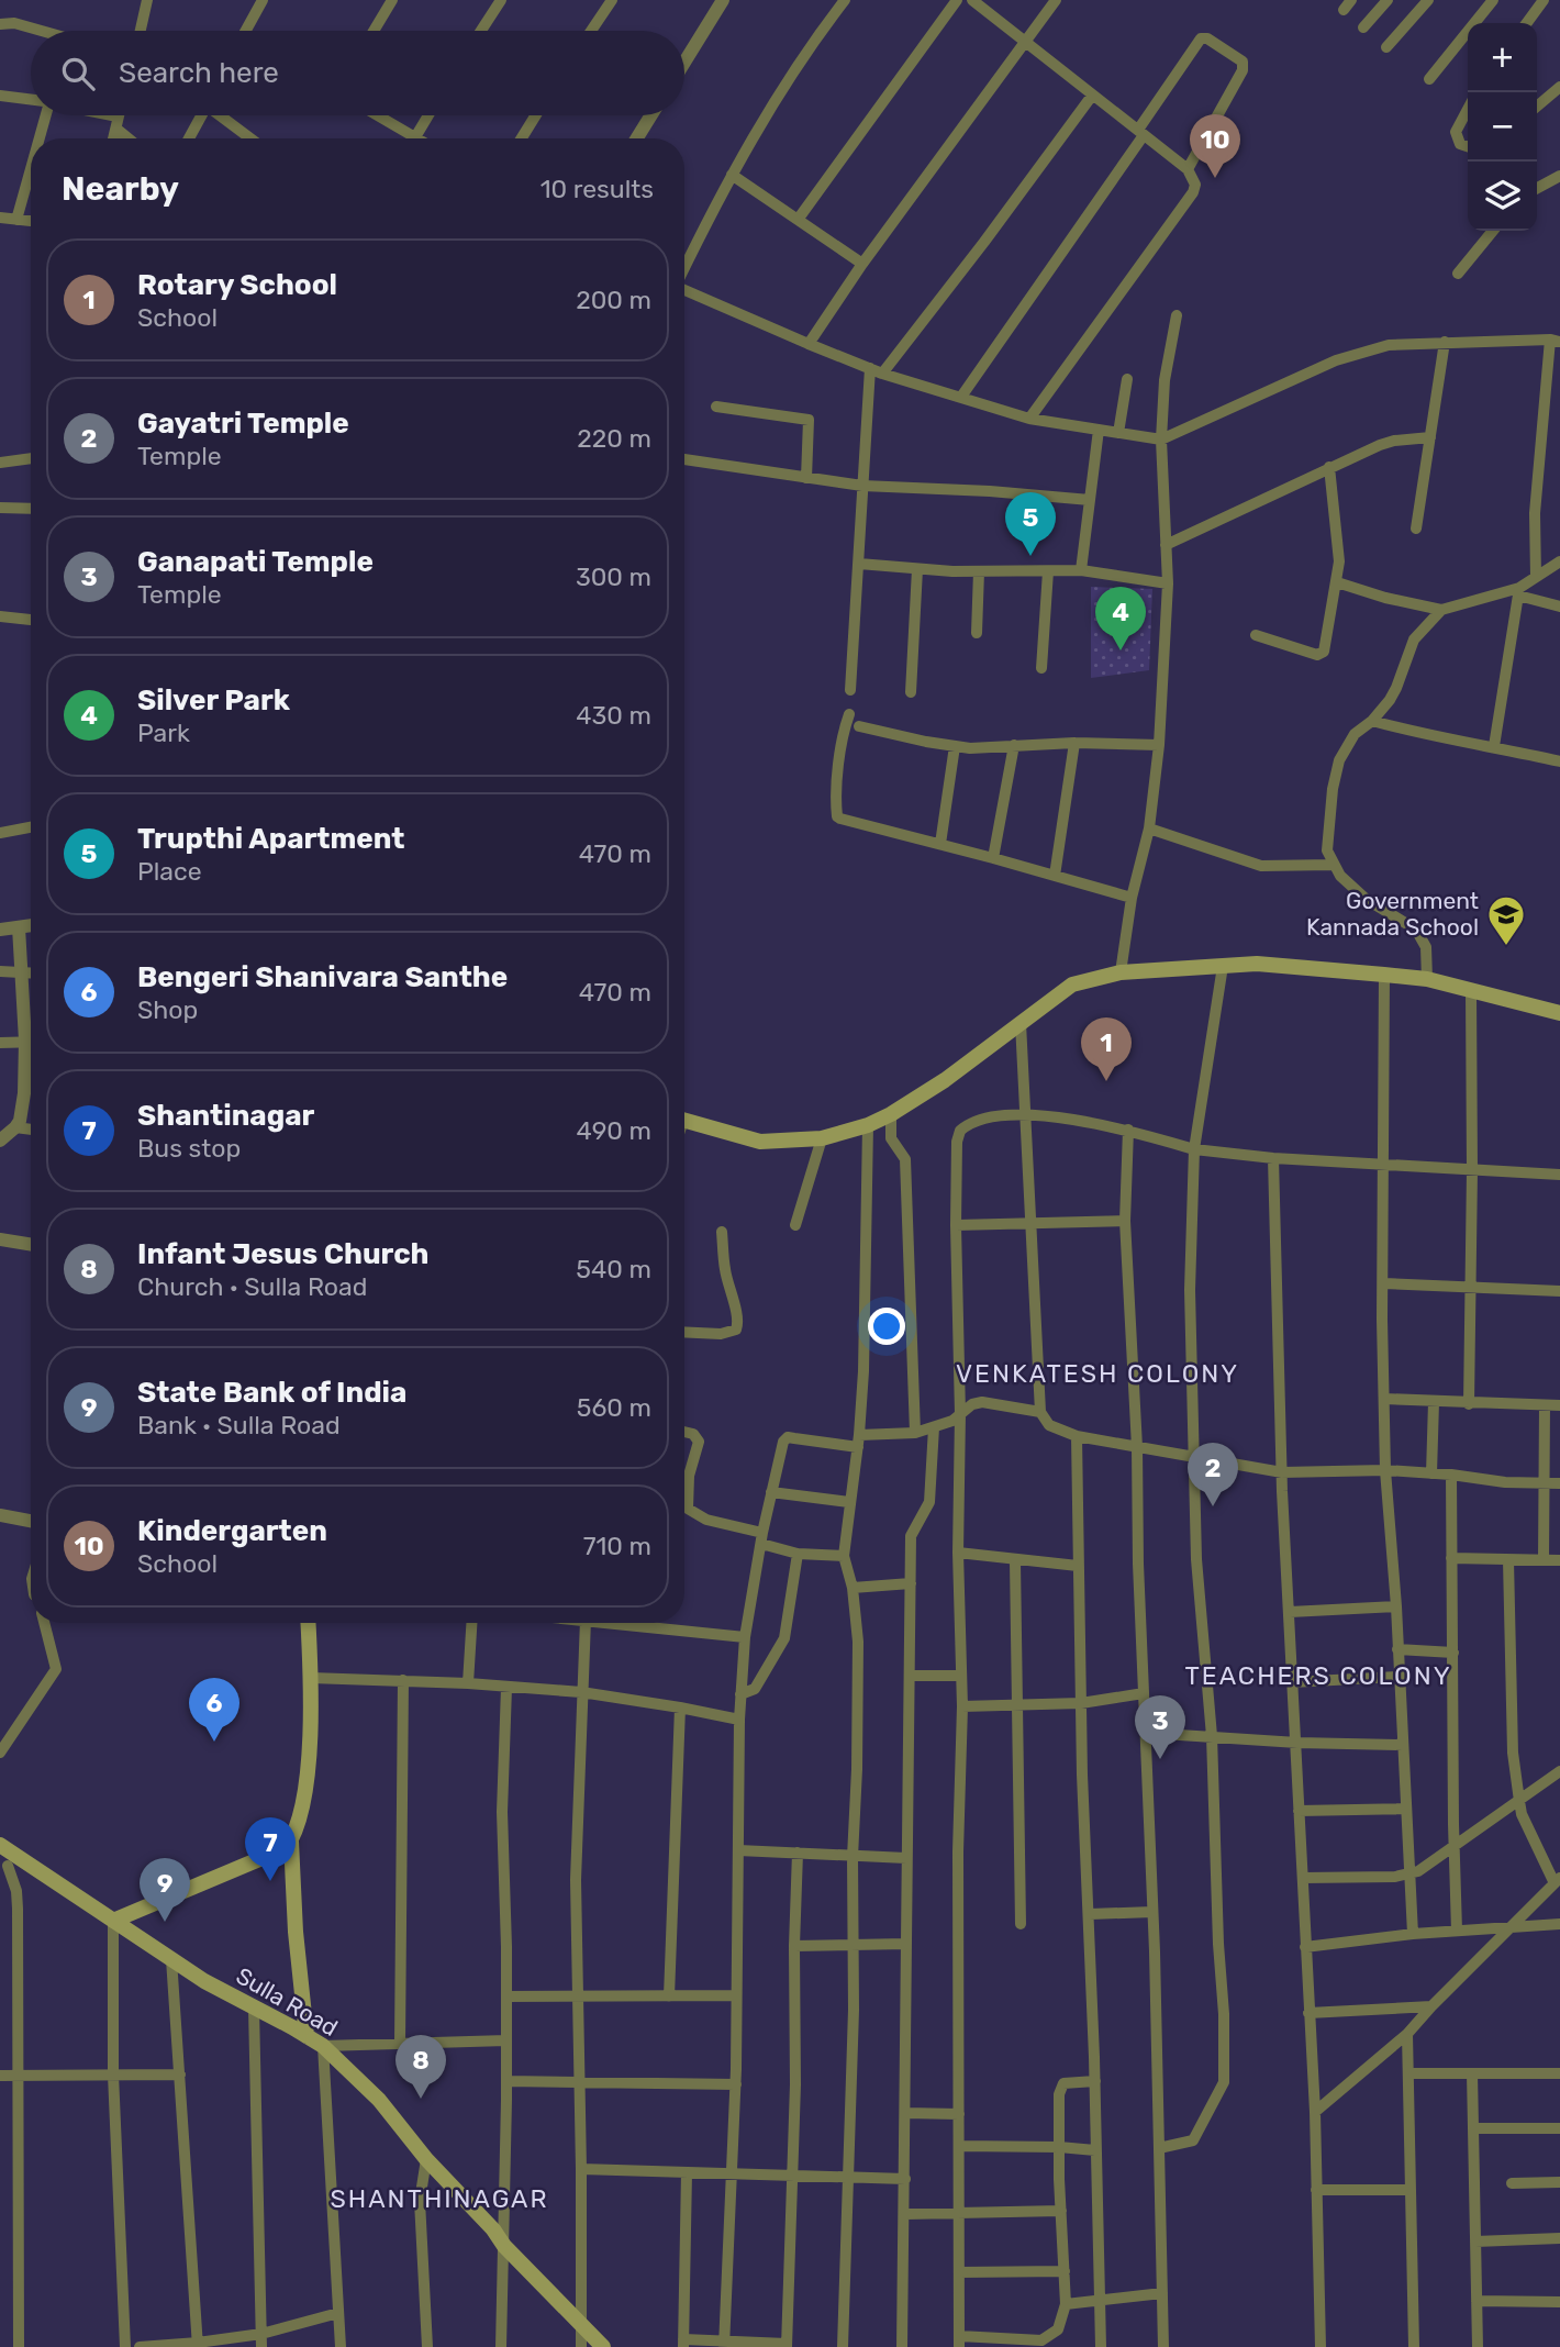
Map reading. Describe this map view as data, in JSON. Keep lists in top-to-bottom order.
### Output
{
  "streets": {
    "main road": ["Sulla Road"]
  },
  "districts": ["VENKATESH COLONY", "TEACHERS COLONY", "SHANTHINAGAR"],
  "places": {
    "school or university": ["Government Kannada School"]
  },
  "page": {
    "map_buttons": ["+", "−"],
    "search": "Search here",
    "pins": [
      "10",
      "5",
      "4",
      "1",
      "2",
      "6",
      "3",
      "7",
      "9",
      "8"
    ],
    "heading": ["Nearby", "10 results"],
    "list": [
      {
        "mark": "1",
        "name": "Rotary School",
        "note": "School",
        "value": "200 m"
      },
      {
        "mark": "2",
        "name": "Gayatri Temple",
        "note": "Temple",
        "value": "220 m"
      },
      {
        "mark": "3",
        "name": "Ganapati Temple",
        "note": "Temple",
        "value": "300 m"
      },
      {
        "mark": "4",
        "name": "Silver Park",
        "note": "Park",
        "value": "430 m"
      },
      {
        "mark": "5",
        "name": "Trupthi Apartment",
        "note": "Place",
        "value": "470 m"
      },
      {
        "mark": "6",
        "name": "Bengeri Shanivara Santhe",
        "note": "Shop",
        "value": "470 m"
      },
      {
        "mark": "7",
        "name": "Shantinagar",
        "note": "Bus stop",
        "value": "490 m"
      },
      {
        "mark": "8",
        "name": "Infant Jesus Church",
        "note": "Church · Sulla Road",
        "value": "540 m"
      },
      {
        "mark": "9",
        "name": "State Bank of India",
        "note": "Bank · Sulla Road",
        "value": "560 m"
      },
      {
        "mark": "10",
        "name": "Kindergarten",
        "note": "School",
        "value": "710 m"
      }
    ]
  }
}
